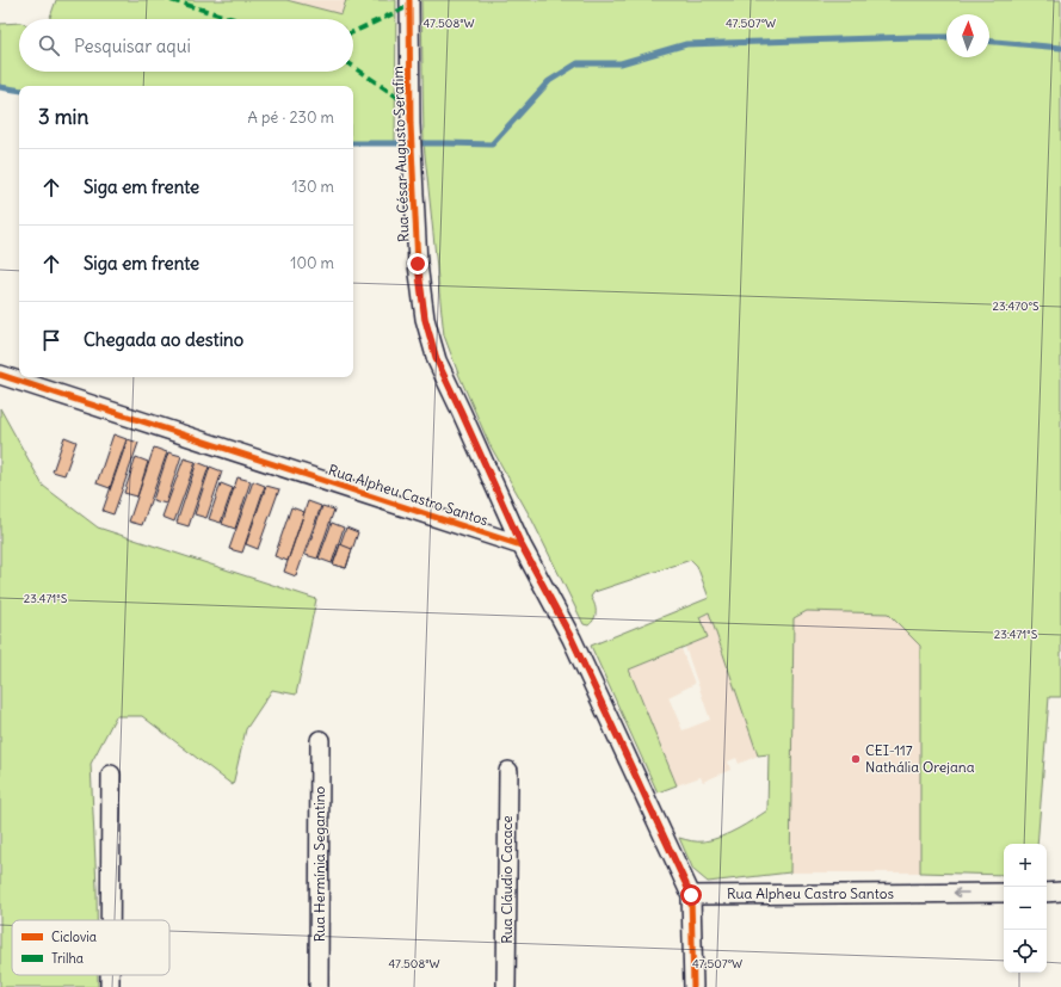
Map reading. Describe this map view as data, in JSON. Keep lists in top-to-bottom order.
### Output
{
  "streets": {
    "street": [
      "Rua César Augusto Serafim",
      "Rua Alpheu Castro Santos",
      "Rua Hermínia Segantino",
      "Rua Cláudio Cacace"
    ]
  },
  "crossings": [
    ["Rua César Augusto Serafim", "Rua Alpheu Castro Santos"]
  ],
  "one_way": ["Rua Alpheu Castro Santos"],
  "places": ["CEI-117 Nathália Orejana"],
  "legend": ["Ciclovia", "Trilha"],
  "north": "top",
  "page": {
    "search": "Pesquisar aqui",
    "heading": ["3 min", "A pé · 230 m"],
    "list": [
      ["Siga em frente", "130 m"],
      ["Siga em frente", "100 m"],
      "Chegada ao destino"
    ],
    "map_buttons": ["+", "−"]
  },
  "coordinates": [
    "47.508°W",
    "47.507°W",
    "23.470°S",
    "23.471°S"
  ]
}
